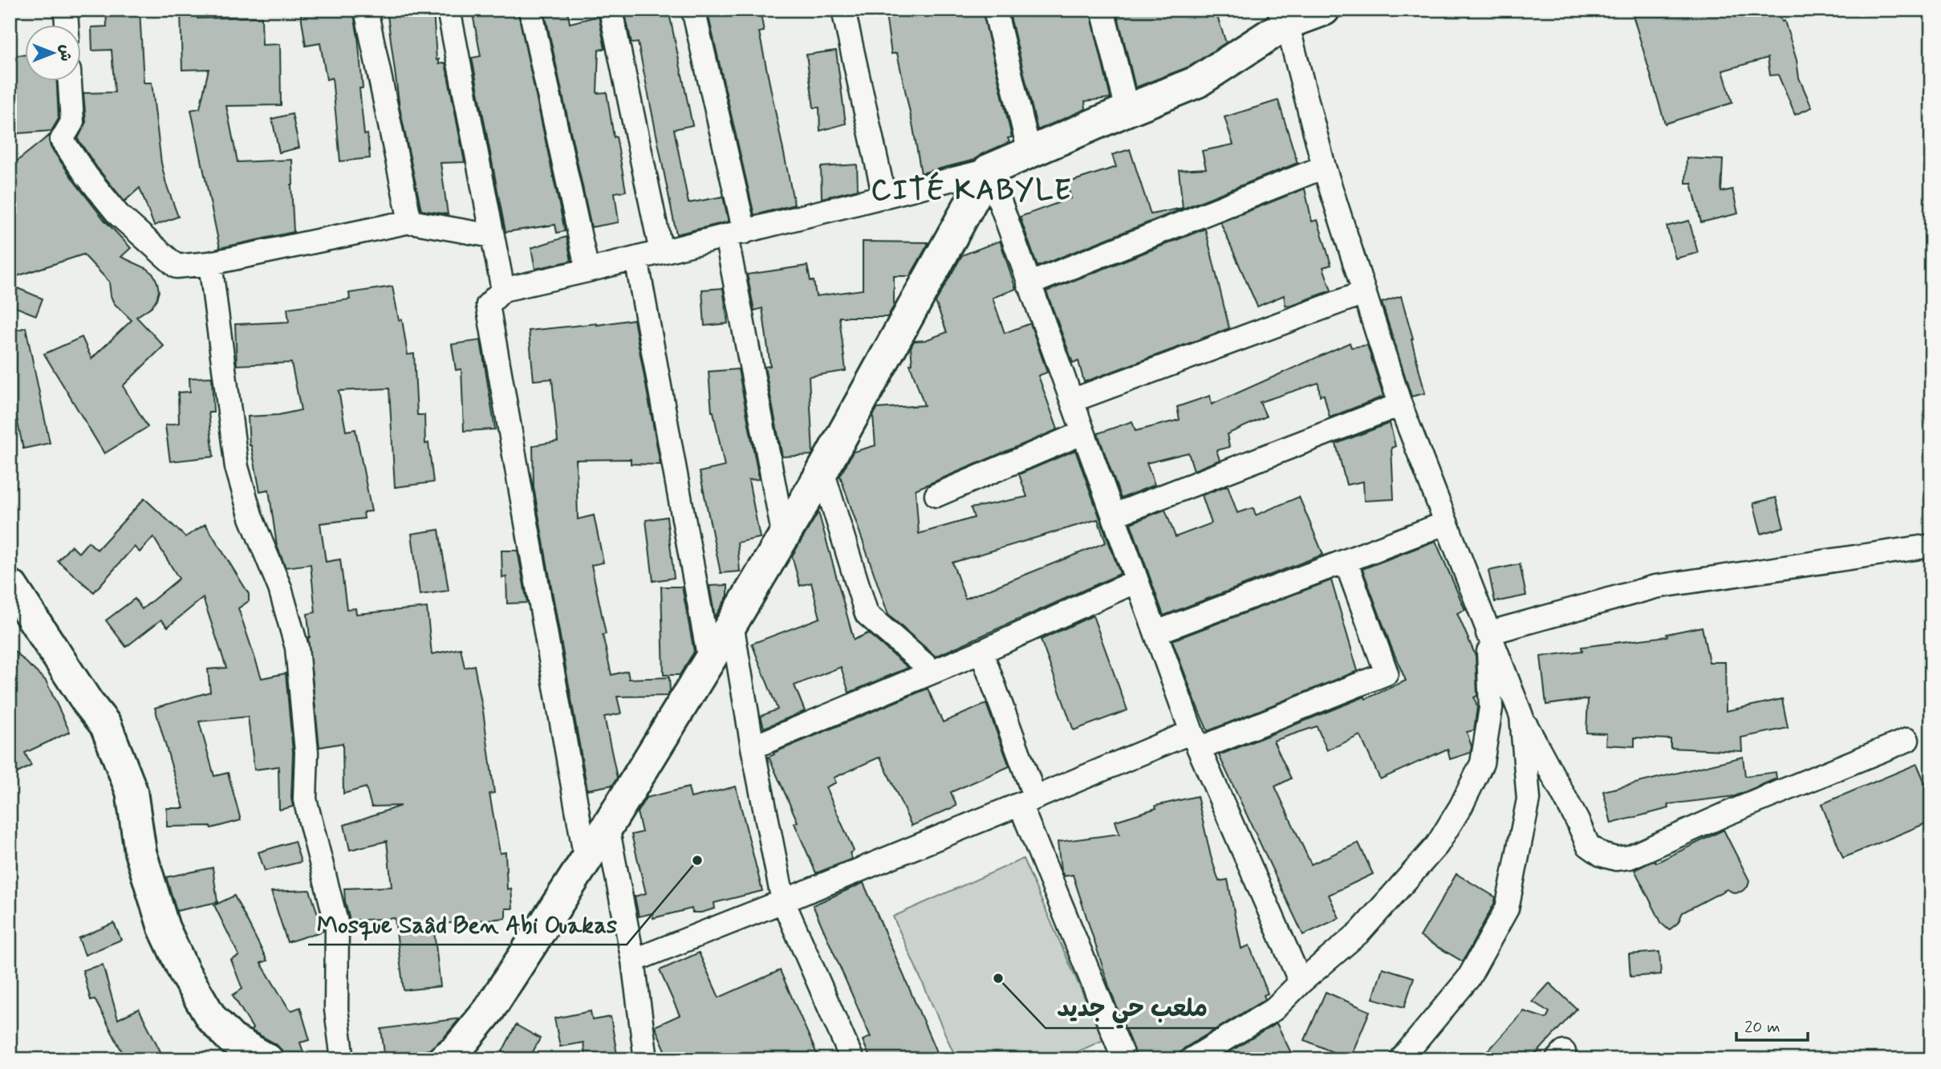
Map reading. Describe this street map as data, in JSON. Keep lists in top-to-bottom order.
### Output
{
  "districts": ["CITÉ KABYLE"],
  "places": ["Mosque Saâd Ben Abi Ouakas", "ملعب حي جديد"],
  "scale_bar": "20 m",
  "north": "right"
}
